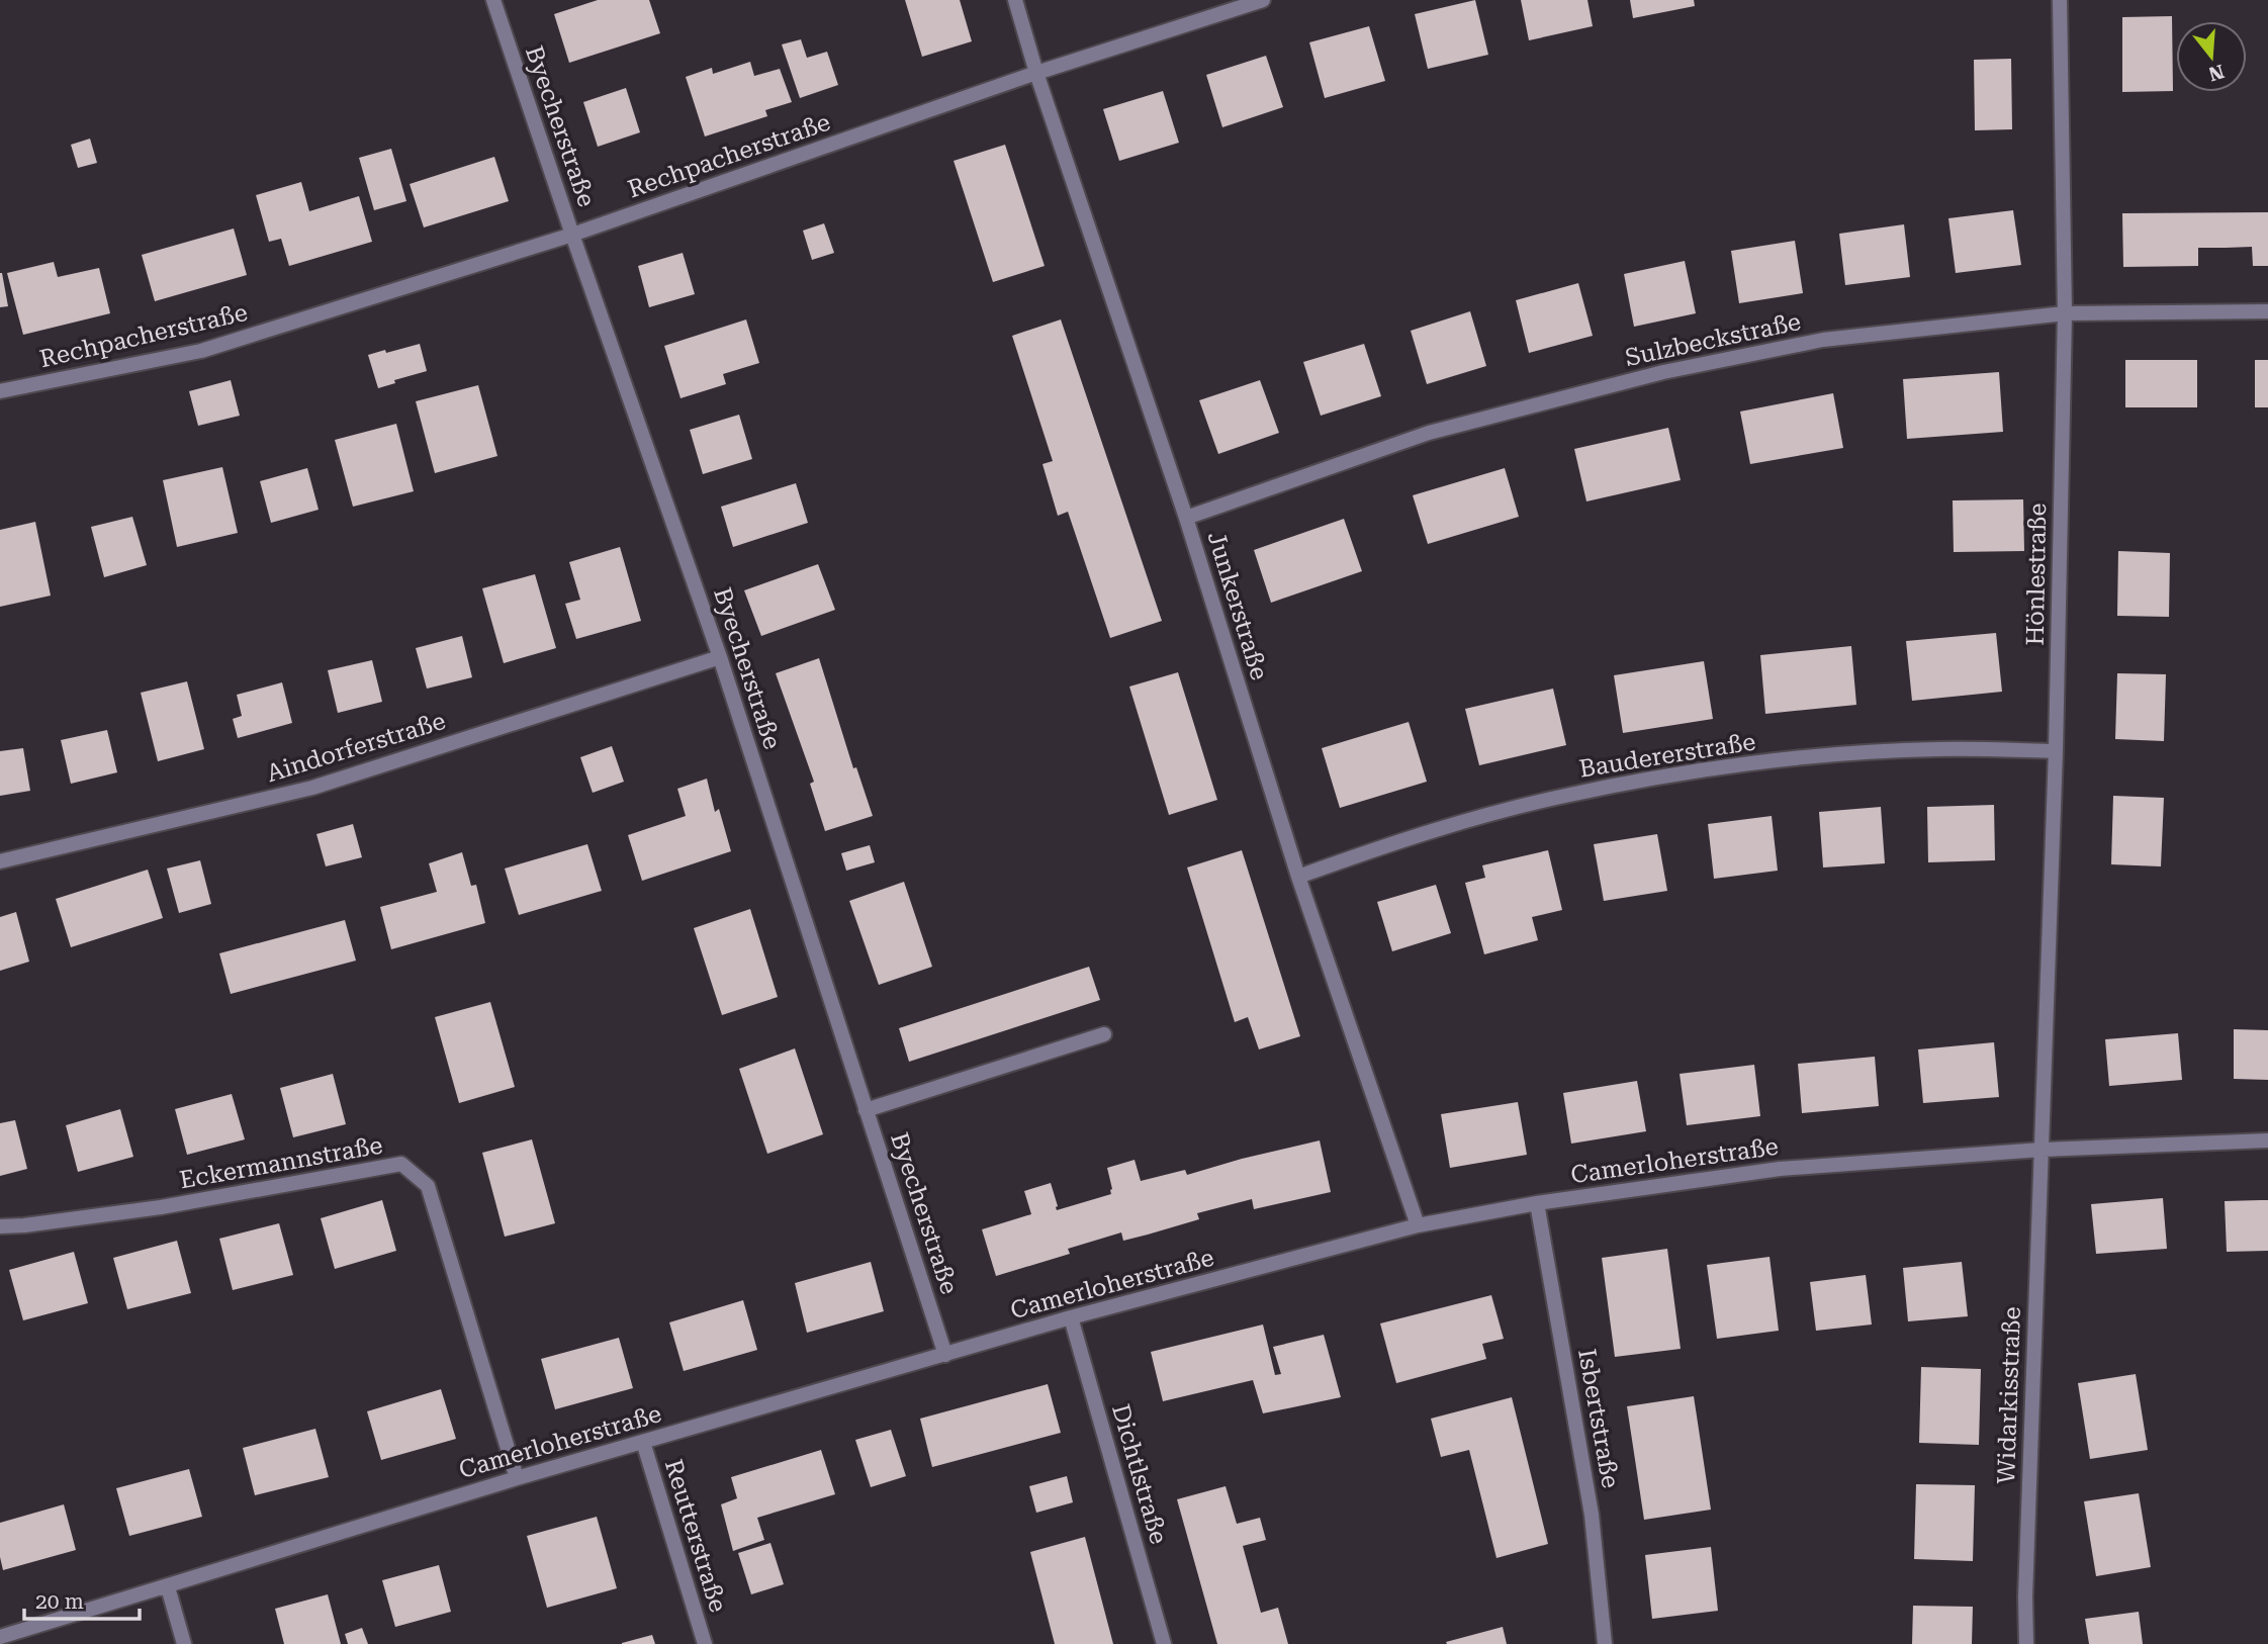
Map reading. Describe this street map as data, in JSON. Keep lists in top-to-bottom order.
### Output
{
  "streets": {
    "street": [
      "Byecherstraße",
      "Rechpacherstraße",
      "Sulzbeckstraße",
      "Hönlestraße",
      "Junkerstraße",
      "Aindorferstraße",
      "Baudererstraße",
      "Camerloherstraße",
      "Eckermannstraße",
      "Widarkisstraße",
      "Isbertstraße",
      "Dichtlstraße",
      "Reutterstraße"
    ]
  },
  "crossings": [
    ["Byecherstraße", "Rechpacherstraße"],
    ["Byecherstraße", "Aindorferstraße"],
    ["Byecherstraße", "Camerloherstraße"],
    ["Rechpacherstraße", "Junkerstraße"],
    ["Sulzbeckstraße", "Hönlestraße"],
    ["Sulzbeckstraße", "Junkerstraße"],
    ["Hönlestraße", "Baudererstraße"],
    ["Hönlestraße", "Camerloherstraße"],
    ["Hönlestraße", "Widarkisstraße"],
    ["Junkerstraße", "Baudererstraße"],
    ["Junkerstraße", "Camerloherstraße"],
    ["Camerloherstraße", "Eckermannstraße"],
    ["Camerloherstraße", "Widarkisstraße"],
    ["Camerloherstraße", "Isbertstraße"],
    ["Camerloherstraße", "Dichtlstraße"],
    ["Camerloherstraße", "Reutterstraße"]
  ],
  "scale_bar": "20 m",
  "north": "bottom"
}
